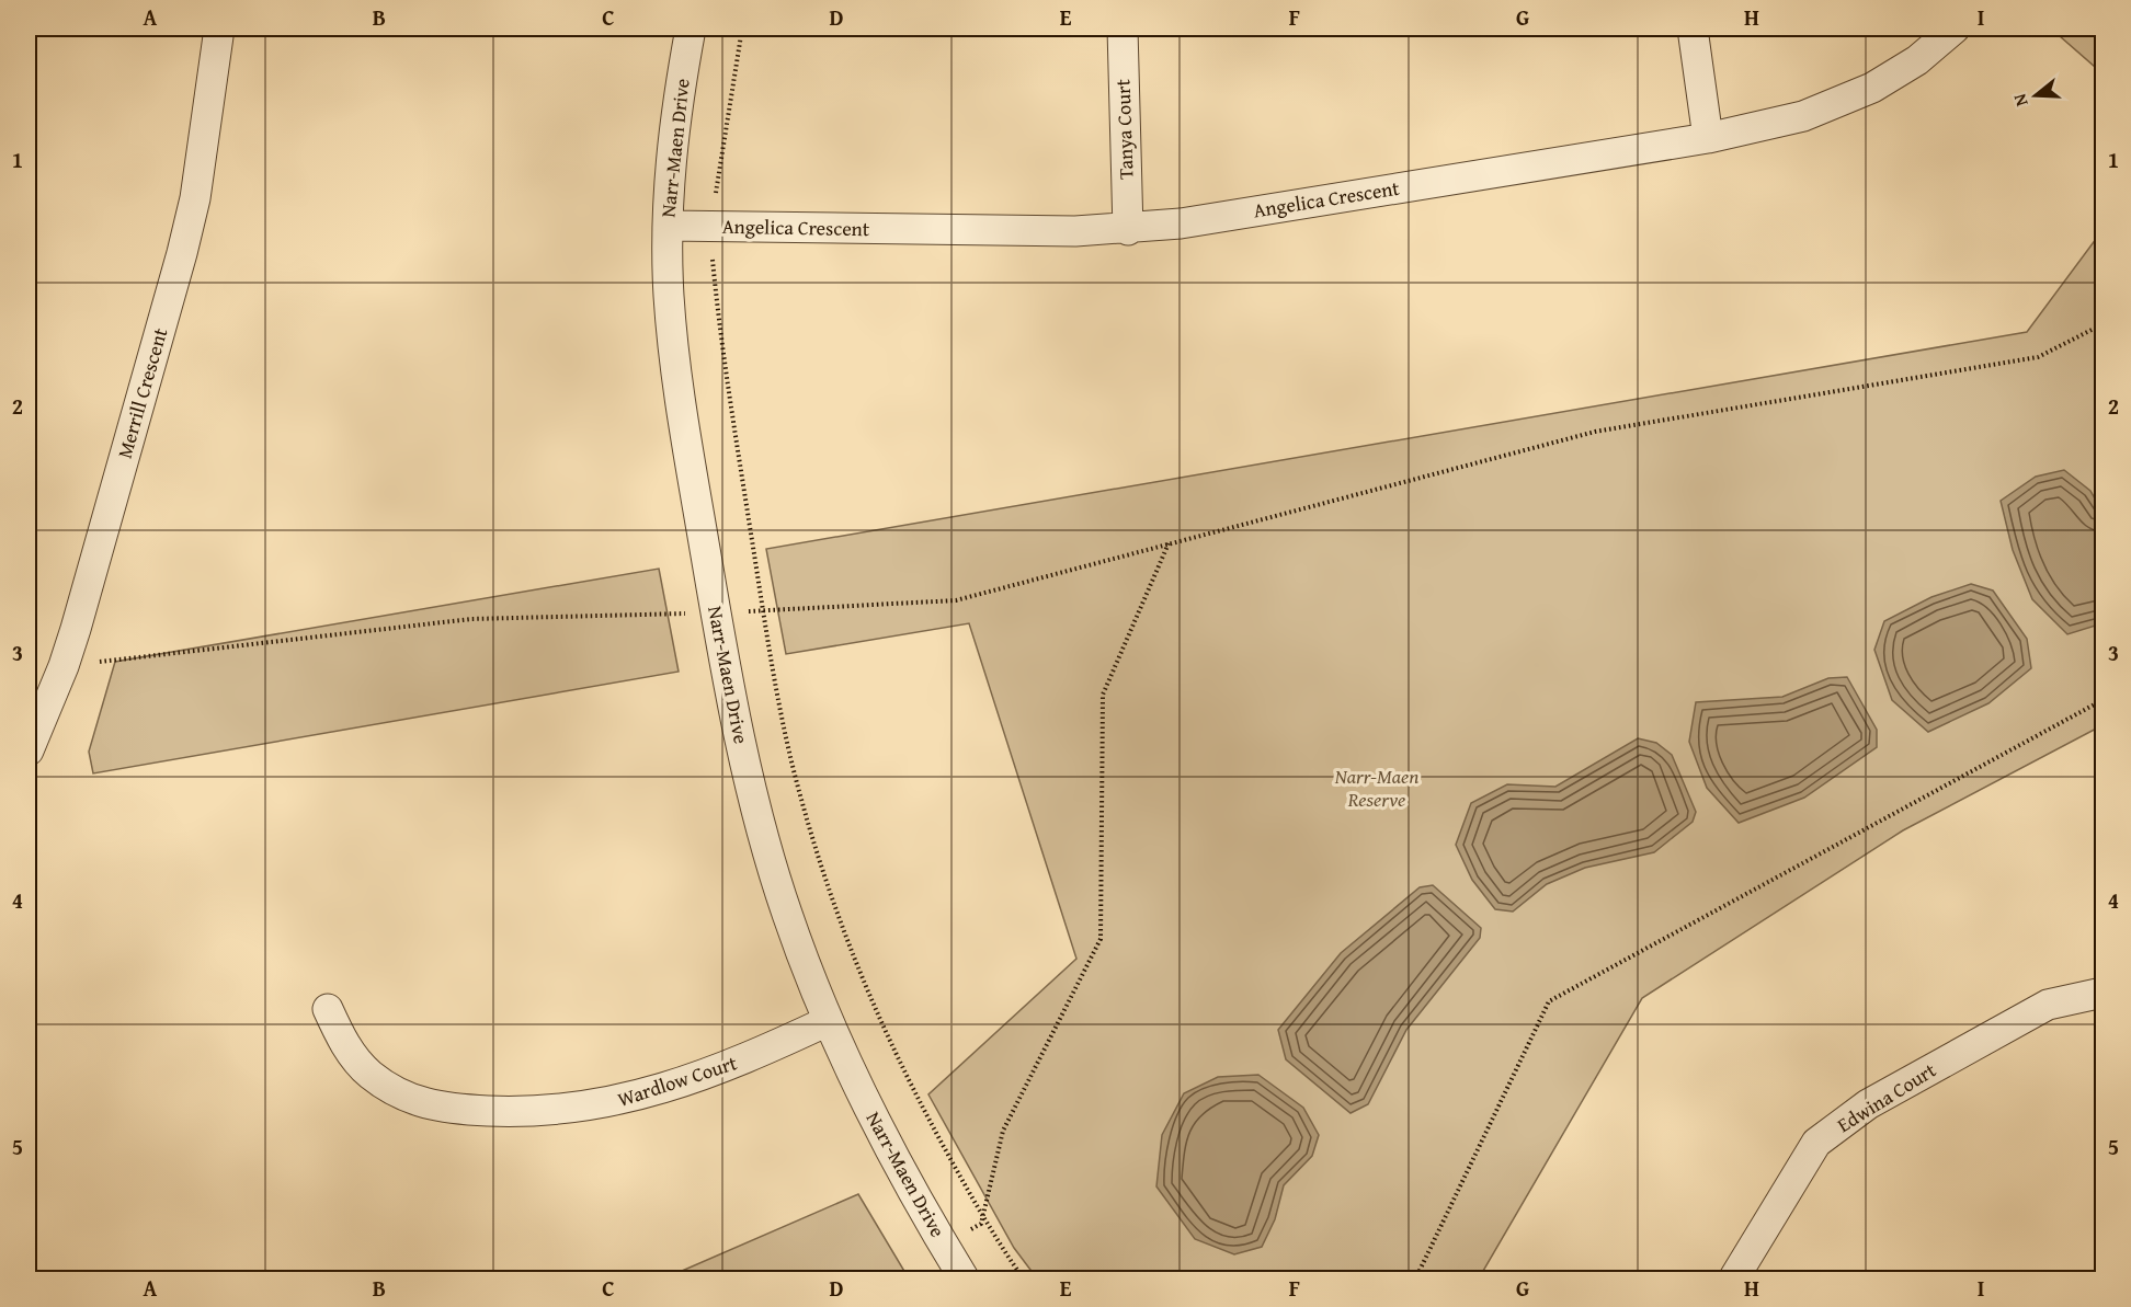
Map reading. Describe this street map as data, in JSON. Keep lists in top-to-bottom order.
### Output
{
  "streets": {
    "street": [
      "Tanya Court",
      "Narr-Maen Drive",
      "Angelica Crescent",
      "Merrill Crescent",
      "Wardlow Court",
      "Edwina Court"
    ]
  },
  "crossings": [
    ["Tanya Court", "Angelica Crescent"],
    ["Narr-Maen Drive", "Angelica Crescent"],
    ["Narr-Maen Drive", "Wardlow Court"]
  ],
  "parks": ["Narr-Maen Reserve"],
  "north": "left",
  "grid": {
    "columns": [
      "A",
      "B",
      "C",
      "D",
      "E",
      "F",
      "G",
      "H",
      "I"
    ],
    "rows": [
      "1",
      "2",
      "3",
      "4",
      "5"
    ]
  }
}
